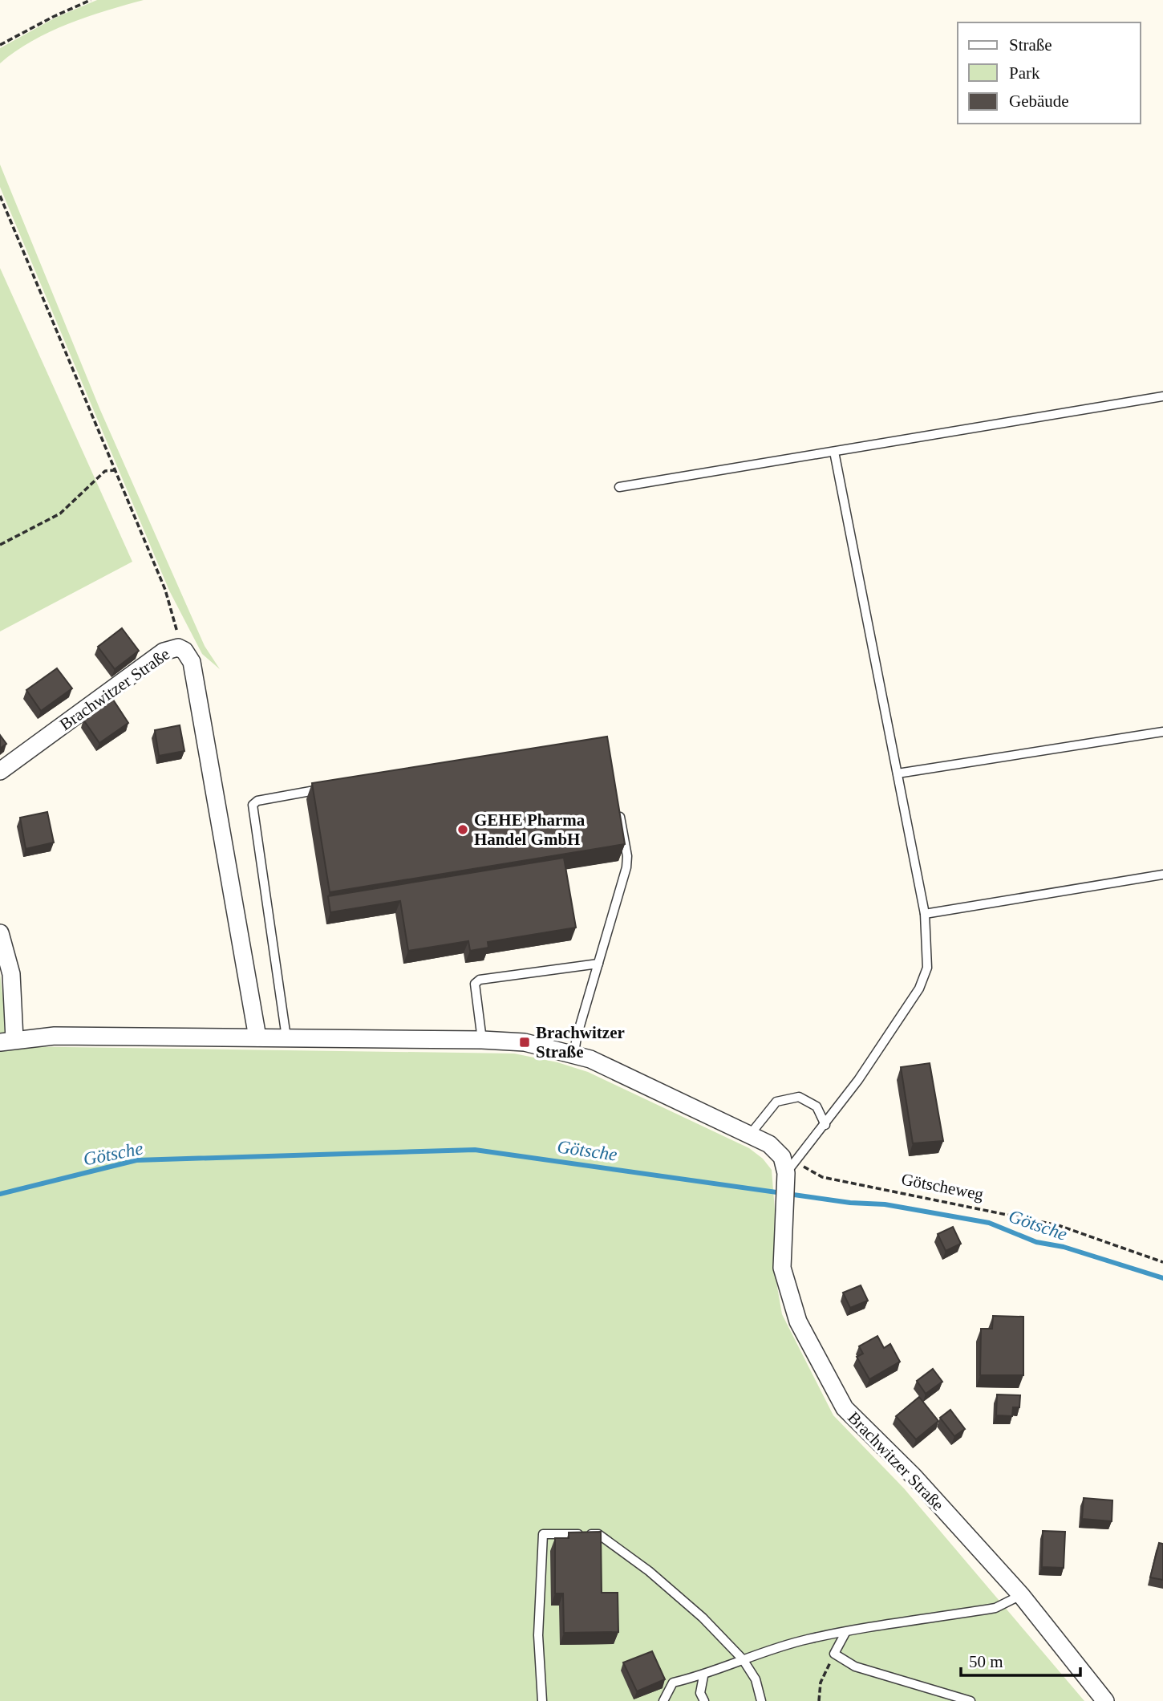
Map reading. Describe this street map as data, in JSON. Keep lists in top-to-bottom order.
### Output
{
  "streets": {
    "street": ["Brachwitzer Straße"],
    "path": ["Götscheweg"]
  },
  "crossings": [
    ["Brachwitzer Straße", "Götscheweg"]
  ],
  "water": ["Götsche"],
  "places": {
    "other": ["GEHE Pharma Handel GmbH"],
    "transit": ["Brachwitzer Straße"]
  },
  "legend": ["Straße", "Park", "Gebäude"],
  "scale_bar": "50 m"
}
